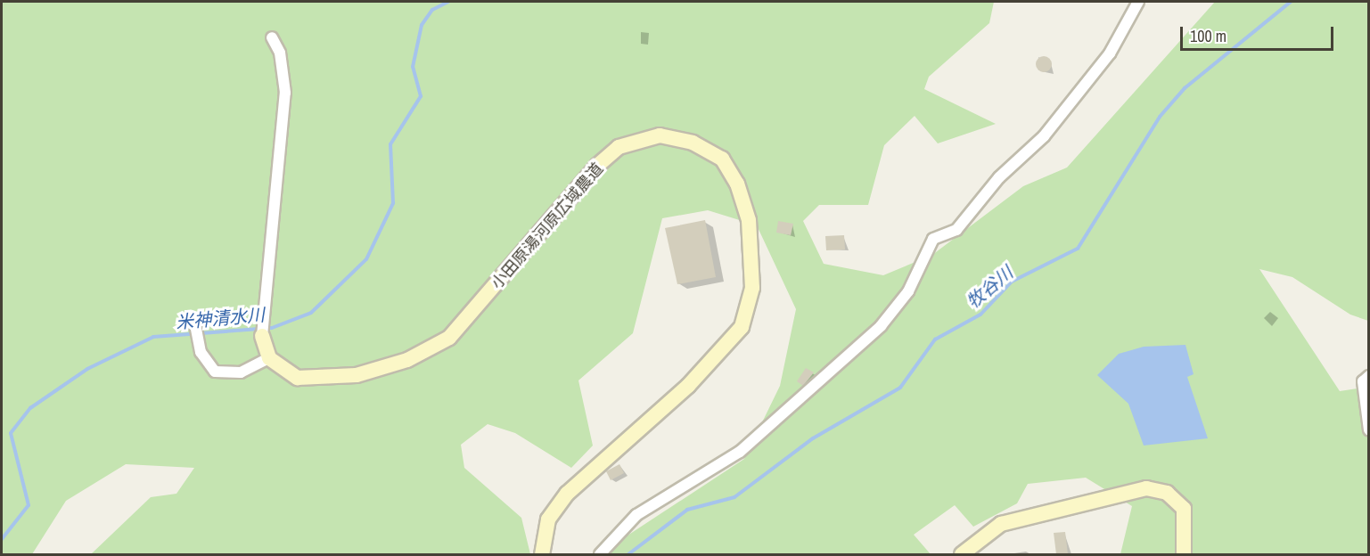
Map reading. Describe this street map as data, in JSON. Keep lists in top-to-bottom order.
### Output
{
  "streets": {
    "street": ["小田原湯河原広域農道"]
  },
  "water": ["牧谷川", "米神清水川"],
  "scale_bar": "100 m"
}
